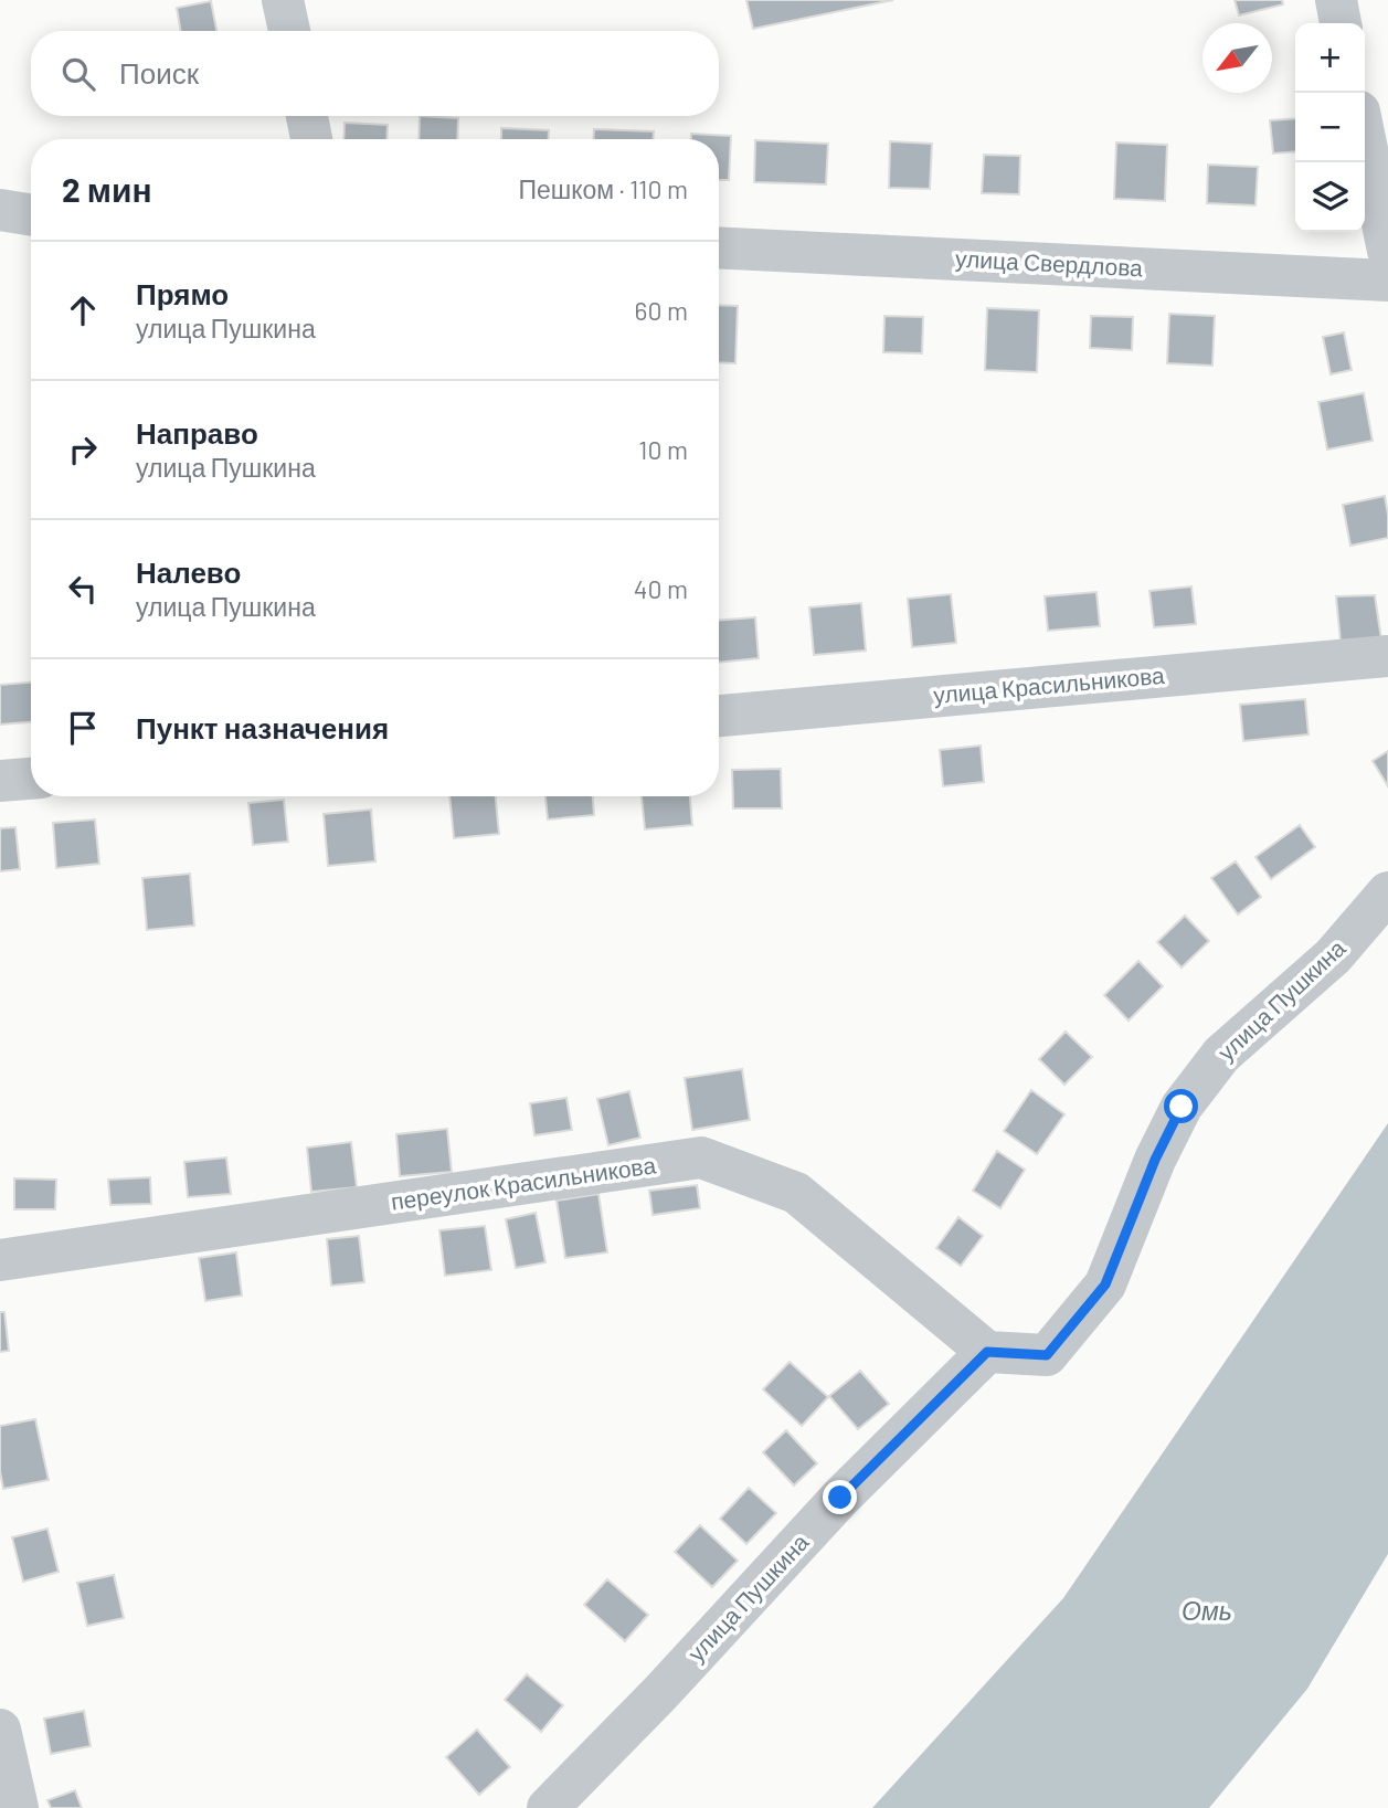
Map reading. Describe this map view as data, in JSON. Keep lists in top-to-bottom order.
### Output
{
  "streets": {
    "street": [
      "улица Свердлова",
      "улица Красильникова",
      "улица Пушкина",
      "переулок Красильникова"
    ]
  },
  "crossings": [
    ["улица Пушкина", "переулок Красильникова"]
  ],
  "water": ["Омь"],
  "north": "bottom left",
  "page": {
    "map_buttons": ["+", "−"],
    "search": "Поиск",
    "heading": ["2 мин", "Пешком · 110 m"],
    "list": [
      ["Прямо", "улица Пушкина", "60 m"],
      ["Направо", "улица Пушкина", "10 m"],
      ["Налево", "улица Пушкина", "40 m"],
      "Пункт назначения"
    ]
  }
}
